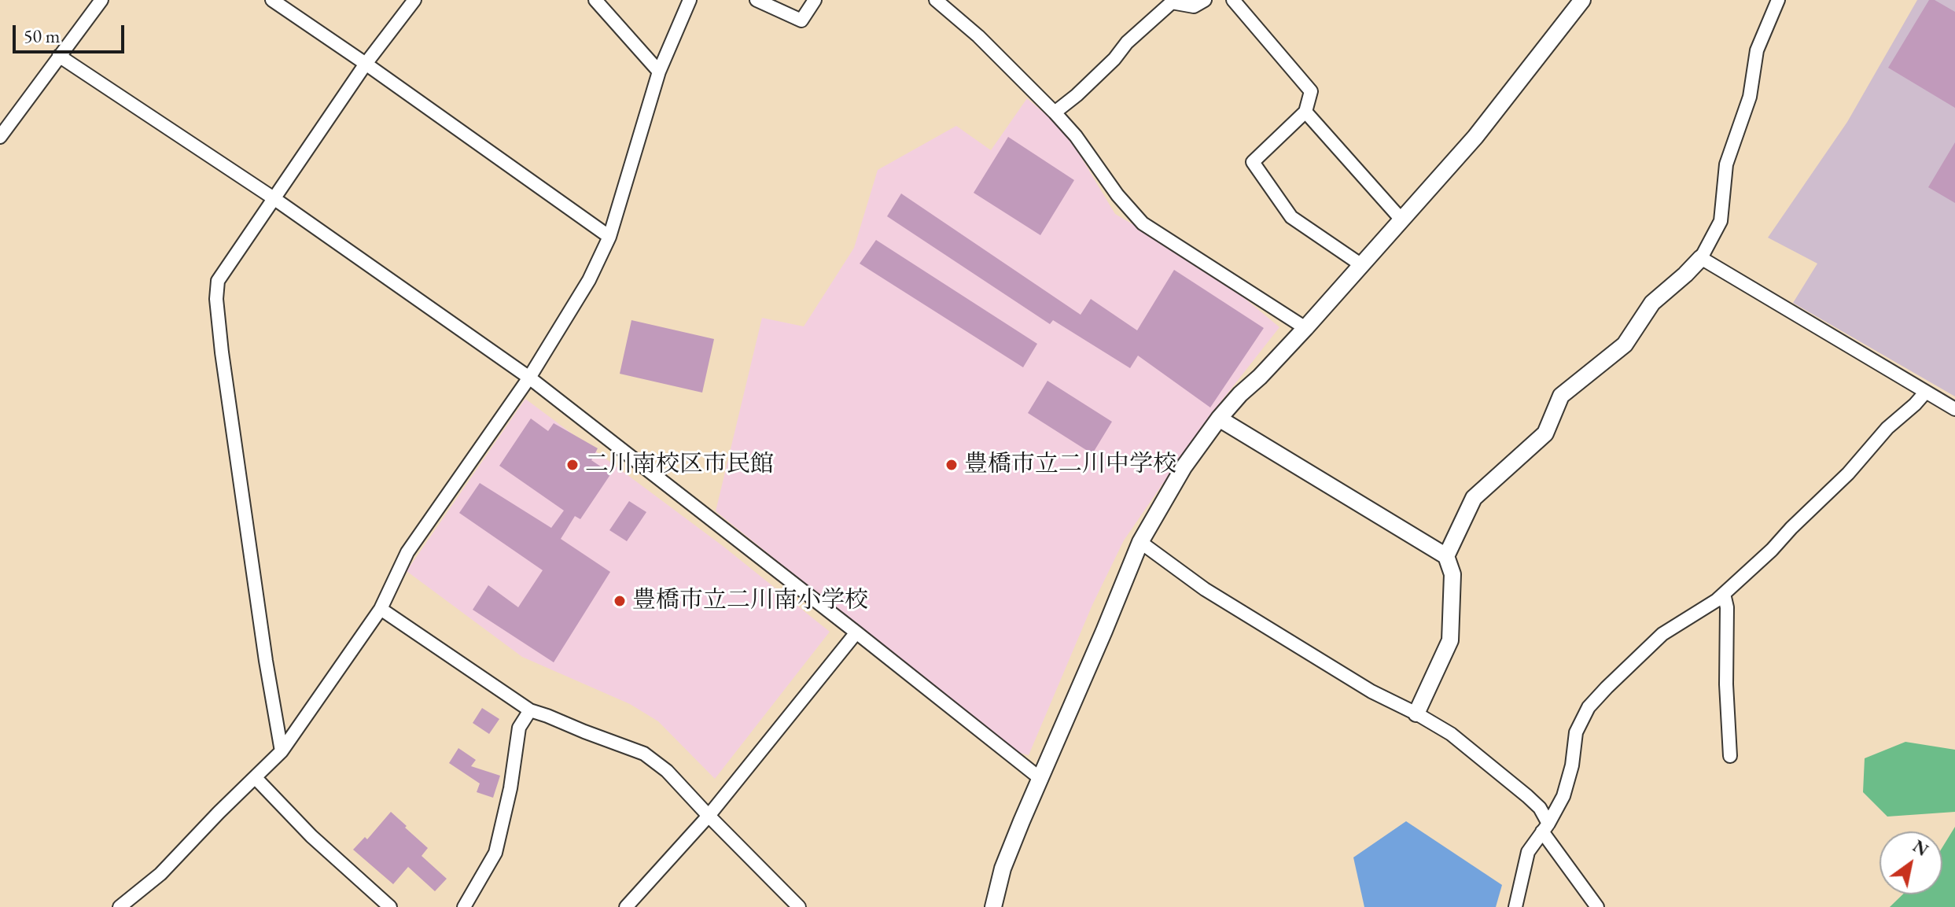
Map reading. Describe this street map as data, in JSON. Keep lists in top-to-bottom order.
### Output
{
  "places": ["二川南校区市民館", "豊橋市立二川中学校", "豊橋市立二川南小学校"],
  "scale_bar": "50 m",
  "north": "top right"
}
